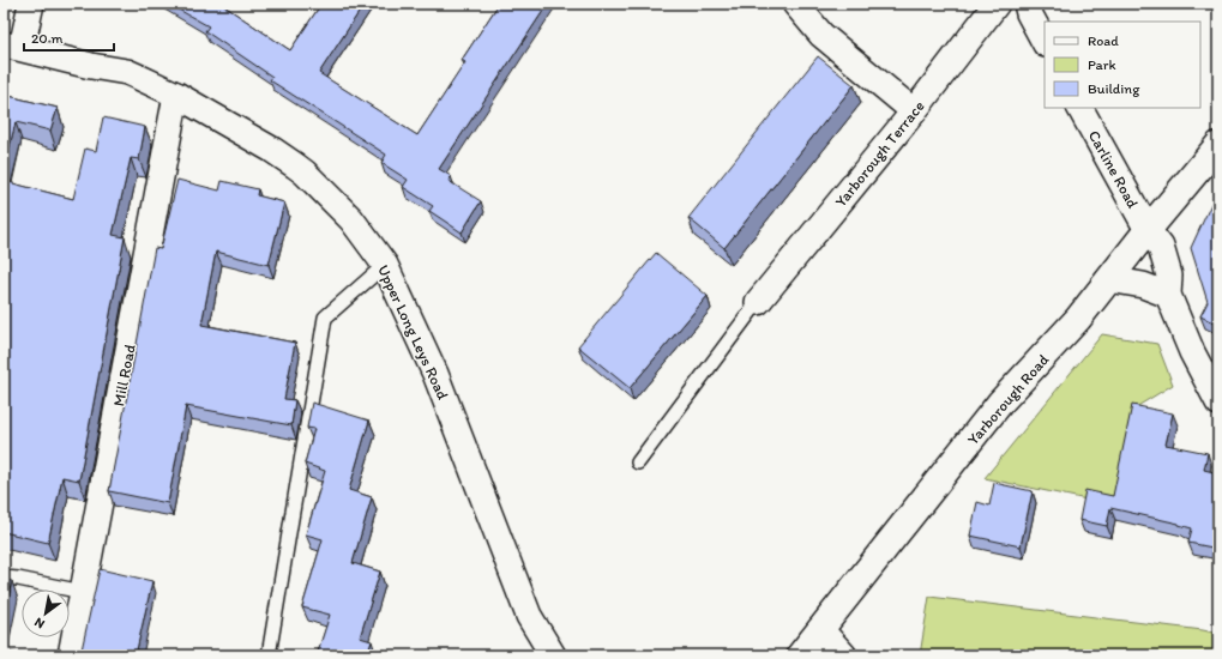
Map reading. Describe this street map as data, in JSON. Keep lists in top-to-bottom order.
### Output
{
  "streets": {
    "main road": ["Yarborough Road"],
    "street": [
      "Yarborough Terrace",
      "Carline Road",
      "Upper Long Leys Road",
      "Mill Road"
    ]
  },
  "crossings": [
    ["Carline Road", "Yarborough Road"],
    ["Upper Long Leys Road", "Mill Road"]
  ],
  "legend": ["Road", "Park", "Building"],
  "scale_bar": "20 m",
  "north": "bottom left"
}
